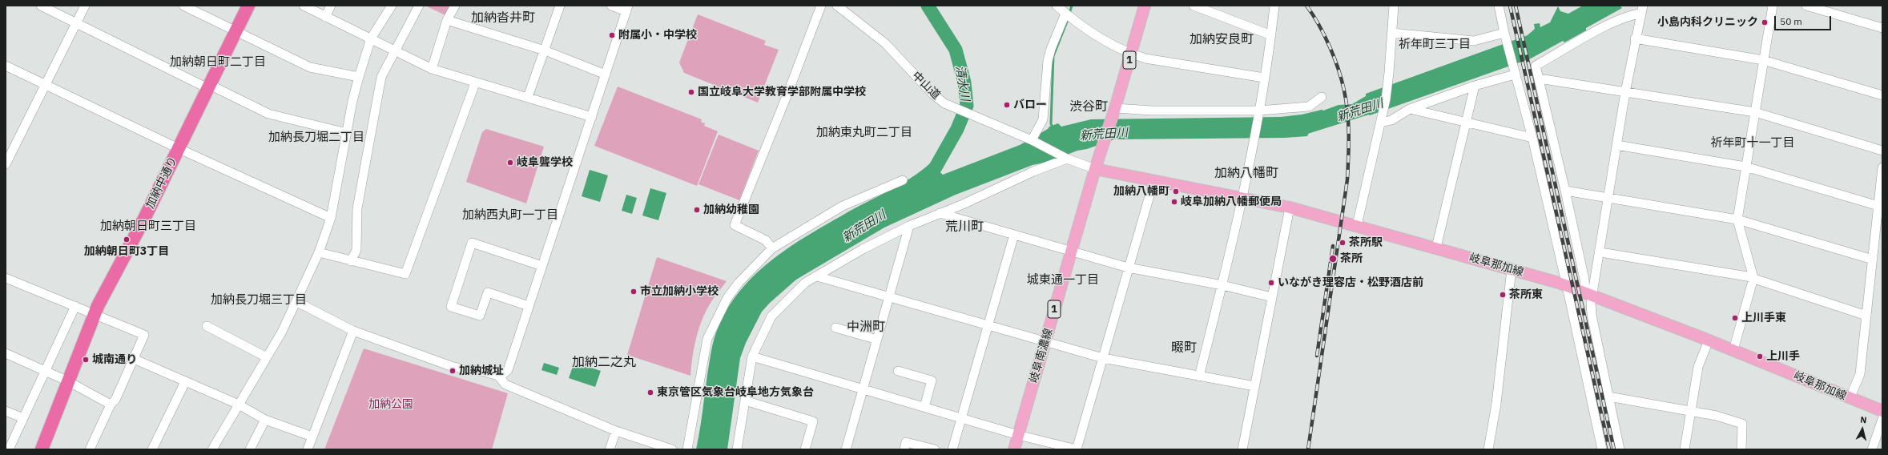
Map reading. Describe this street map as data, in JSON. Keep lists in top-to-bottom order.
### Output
{
  "streets": {
    "highway": ["加納中通り"],
    "main road": ["1", "岐阜那加線", "岐阜南濃線"],
    "street": ["中山道"]
  },
  "crossings": [
    ["中山道", "岐阜那加線"],
    ["中山道", "岐阜南濃線"],
    ["岐阜那加線", "岐阜南濃線"]
  ],
  "districts": [
    "加納沓井町",
    "加納安良町",
    "祈年町三丁目",
    "加納朝日町二丁目",
    "渋谷町",
    "加納東丸町二丁目",
    "加納長刀堀二丁目",
    "祈年町十一丁目",
    "加納八幡町",
    "加納西丸町一丁目",
    "加納朝日町三丁目",
    "荒川町",
    "城東通一丁目",
    "加納長刀堀三丁目",
    "中洲町",
    "畷町",
    "加納二之丸"
  ],
  "water": ["清水川", "新荒田川"],
  "parks": ["加納公園"],
  "places": [
    "小島内科クリニック",
    "附属小・中学校",
    "国立岐阜大学教育学部附属中学校",
    "バロー",
    "岐阜聾学校",
    "加納八幡町",
    "岐阜加納八幡郵便局",
    "加納幼稚園",
    "加納朝日町3丁目",
    "茶所駅",
    "茶所",
    "いながき理容店・松野酒店前",
    "市立加納小学校",
    "茶所東",
    "上川手東",
    "上川手",
    "城南通り",
    "加納城址",
    "東京管区気象台岐阜地方気象台"
  ],
  "scale_bar": "50 m",
  "north": "top"
}
